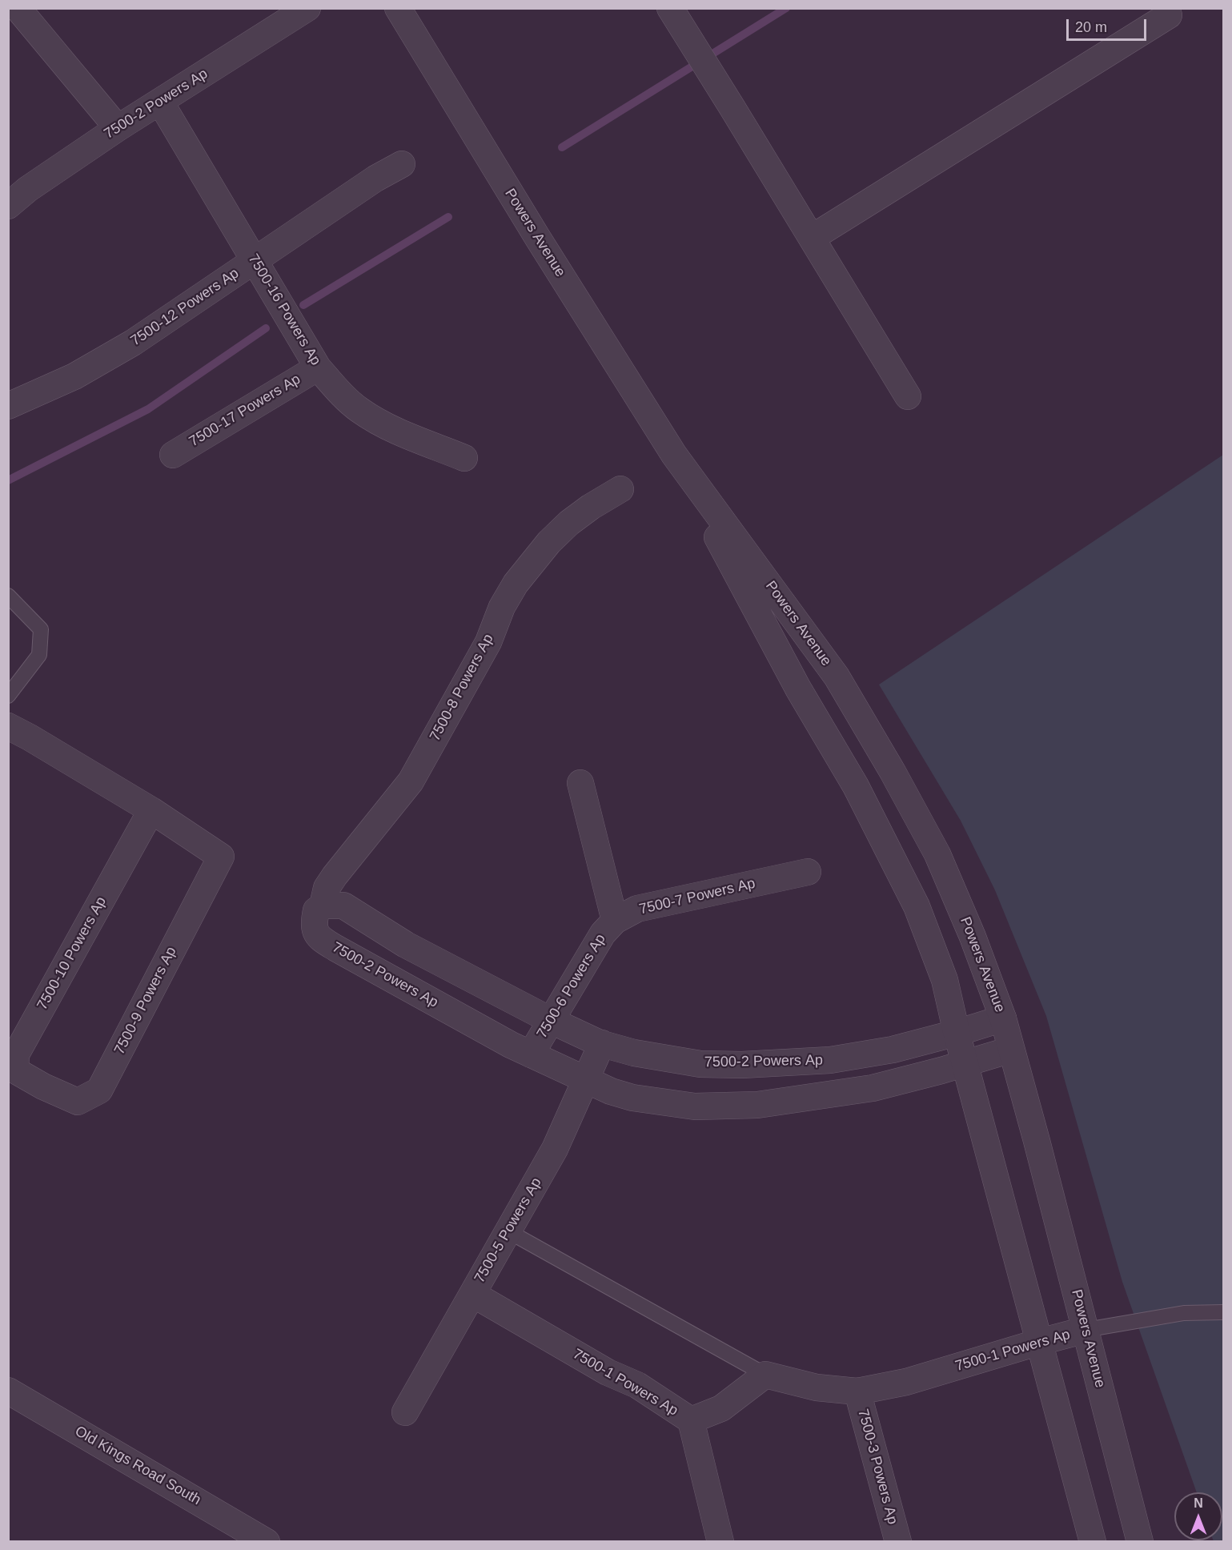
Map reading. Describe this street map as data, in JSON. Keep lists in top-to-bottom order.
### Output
{
  "streets": {
    "street": [
      "7500-2 Powers Ap",
      "Powers Avenue",
      "7500-12 Powers Ap",
      "7500-16 Powers Ap",
      "7500-17 Powers Ap",
      "7500-8 Powers Ap",
      "7500-7 Powers Ap",
      "7500-10 Powers Ap",
      "7500-6 Powers Ap",
      "7500-9 Powers Ap",
      "7500-5 Powers Ap",
      "7500-1 Powers Ap",
      "Old Kings Road South",
      "7500-3 Powers Ap"
    ]
  },
  "crossings": [
    ["7500-2 Powers Ap", "Powers Avenue"],
    ["7500-2 Powers Ap", "7500-16 Powers Ap"],
    ["7500-2 Powers Ap", "7500-8 Powers Ap"],
    ["7500-2 Powers Ap", "7500-6 Powers Ap"],
    ["7500-2 Powers Ap", "7500-5 Powers Ap"],
    ["Powers Avenue", "7500-1 Powers Ap"],
    ["7500-12 Powers Ap", "7500-16 Powers Ap"],
    ["7500-16 Powers Ap", "7500-17 Powers Ap"],
    ["7500-7 Powers Ap", "7500-6 Powers Ap"],
    ["7500-10 Powers Ap", "7500-9 Powers Ap"],
    ["7500-5 Powers Ap", "7500-1 Powers Ap"],
    ["7500-1 Powers Ap", "7500-3 Powers Ap"]
  ],
  "scale_bar": "20 m",
  "north": "top"
}
